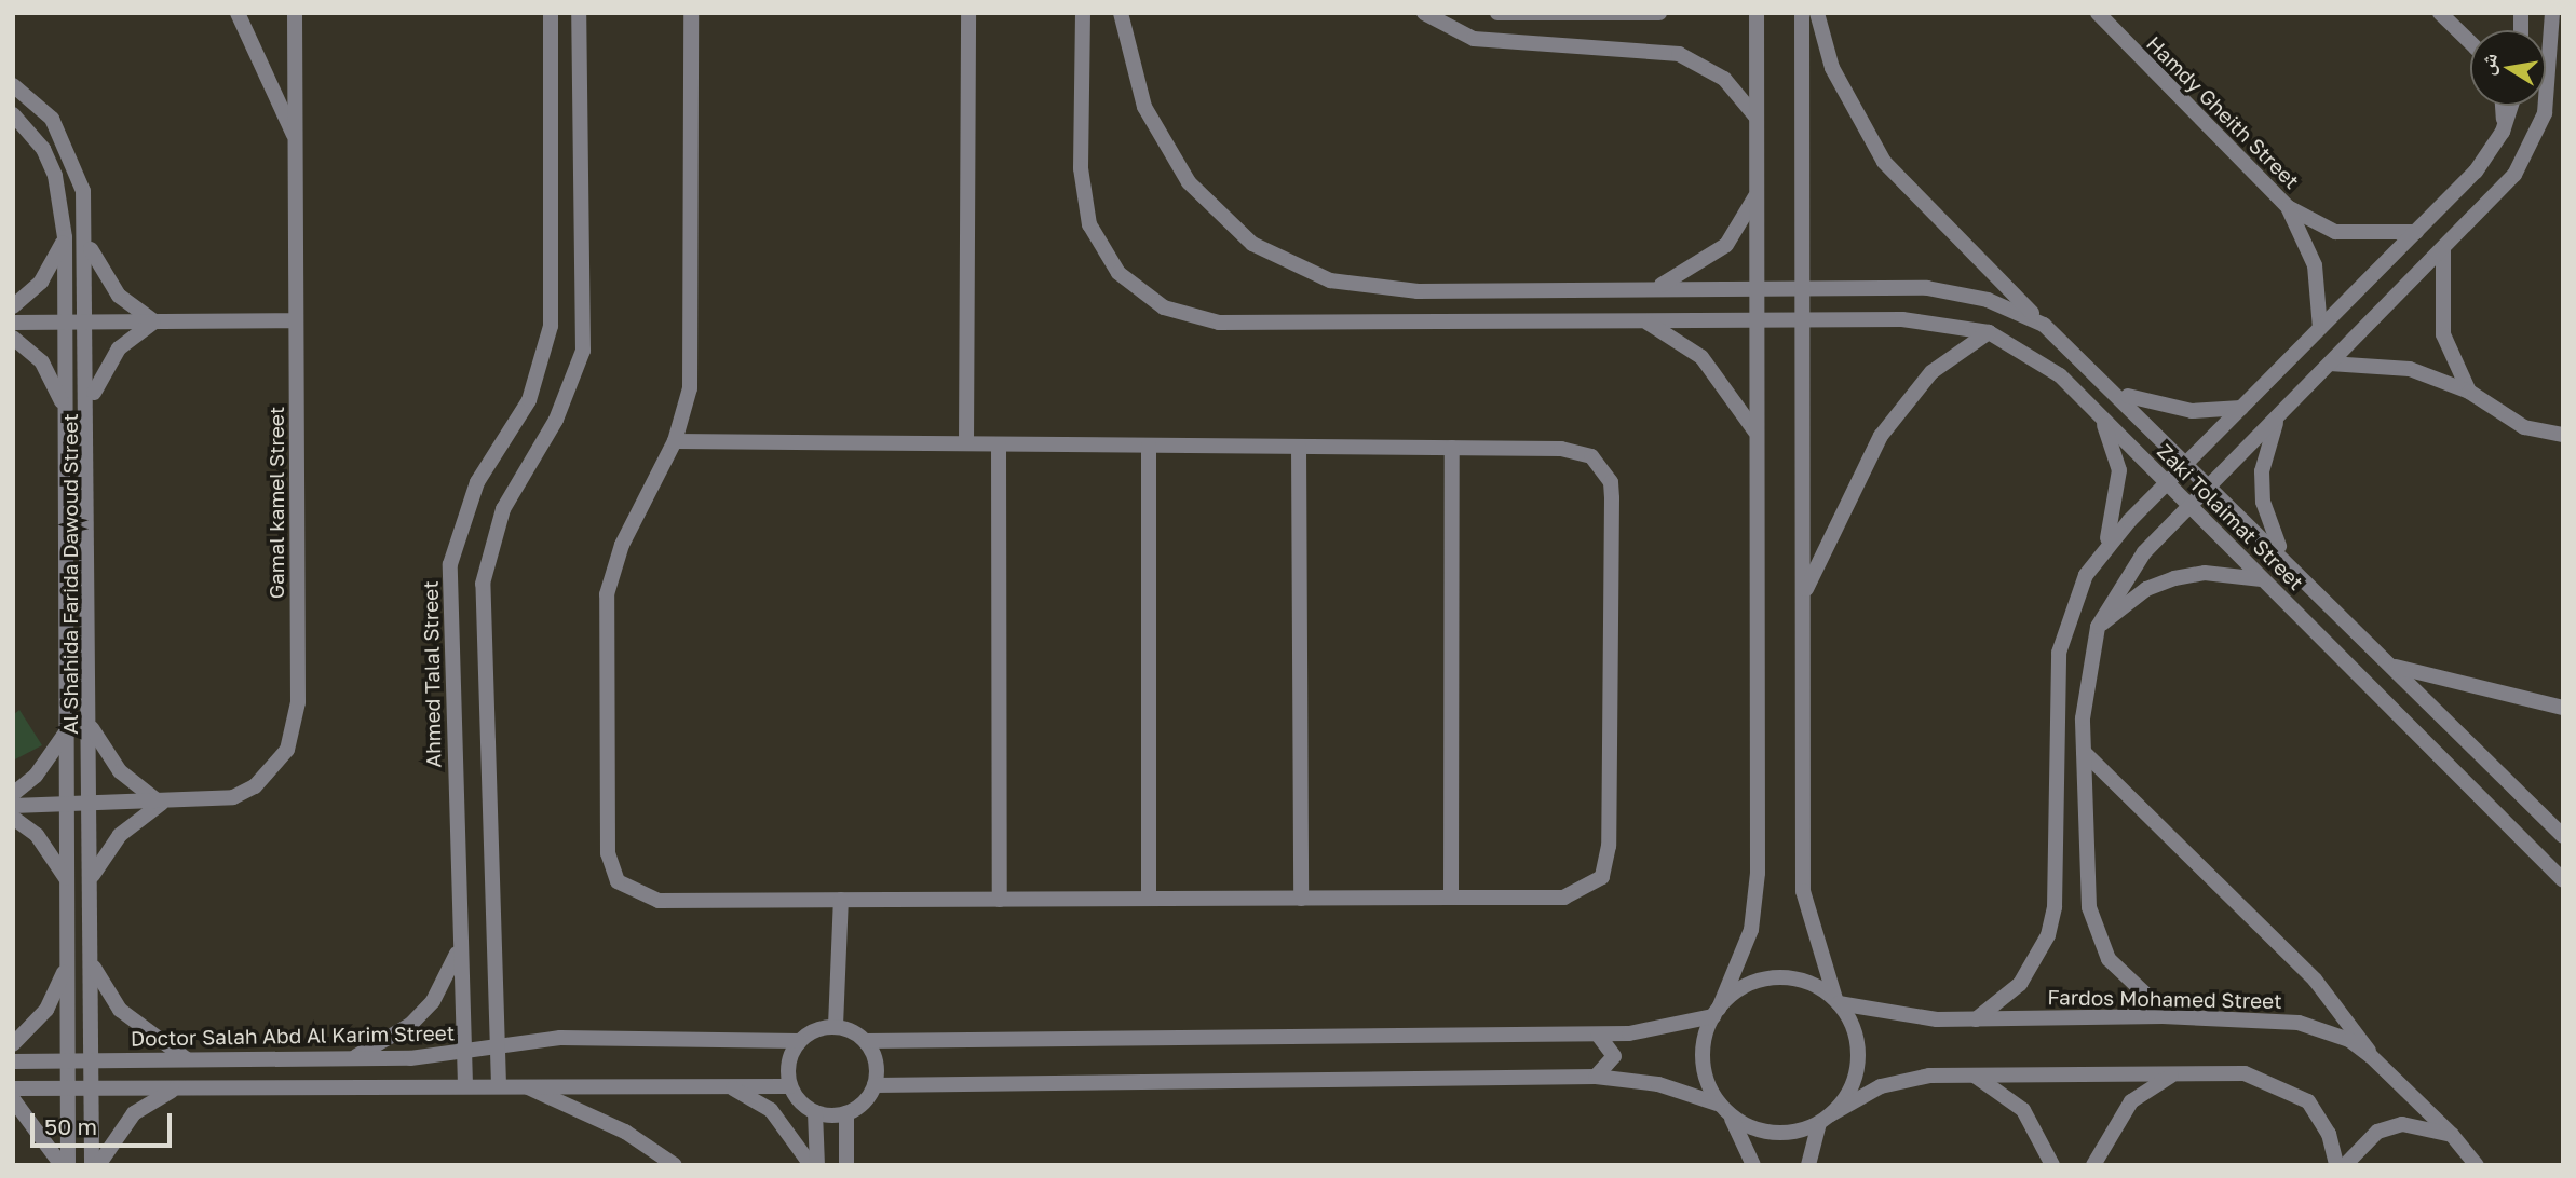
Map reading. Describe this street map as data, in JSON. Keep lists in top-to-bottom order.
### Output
{
  "streets": {
    "street": [
      "Hamdy Gheith Street",
      "Gamal kamel Street",
      "Zaki Tolaimat Street",
      "Al Shahida Farida Dawoud Street",
      "Ahmed Talal Street",
      "Fardos Mohamed Street",
      "Doctor Salah Abd Al Karim Street"
    ]
  },
  "crossings": [
    ["Gamal kamel Street", "Al Shahida Farida Dawoud Street"],
    ["Al Shahida Farida Dawoud Street", "Doctor Salah Abd Al Karim Street"],
    ["Ahmed Talal Street", "Doctor Salah Abd Al Karim Street"]
  ],
  "scale_bar": "50 m",
  "north": "left"
}
